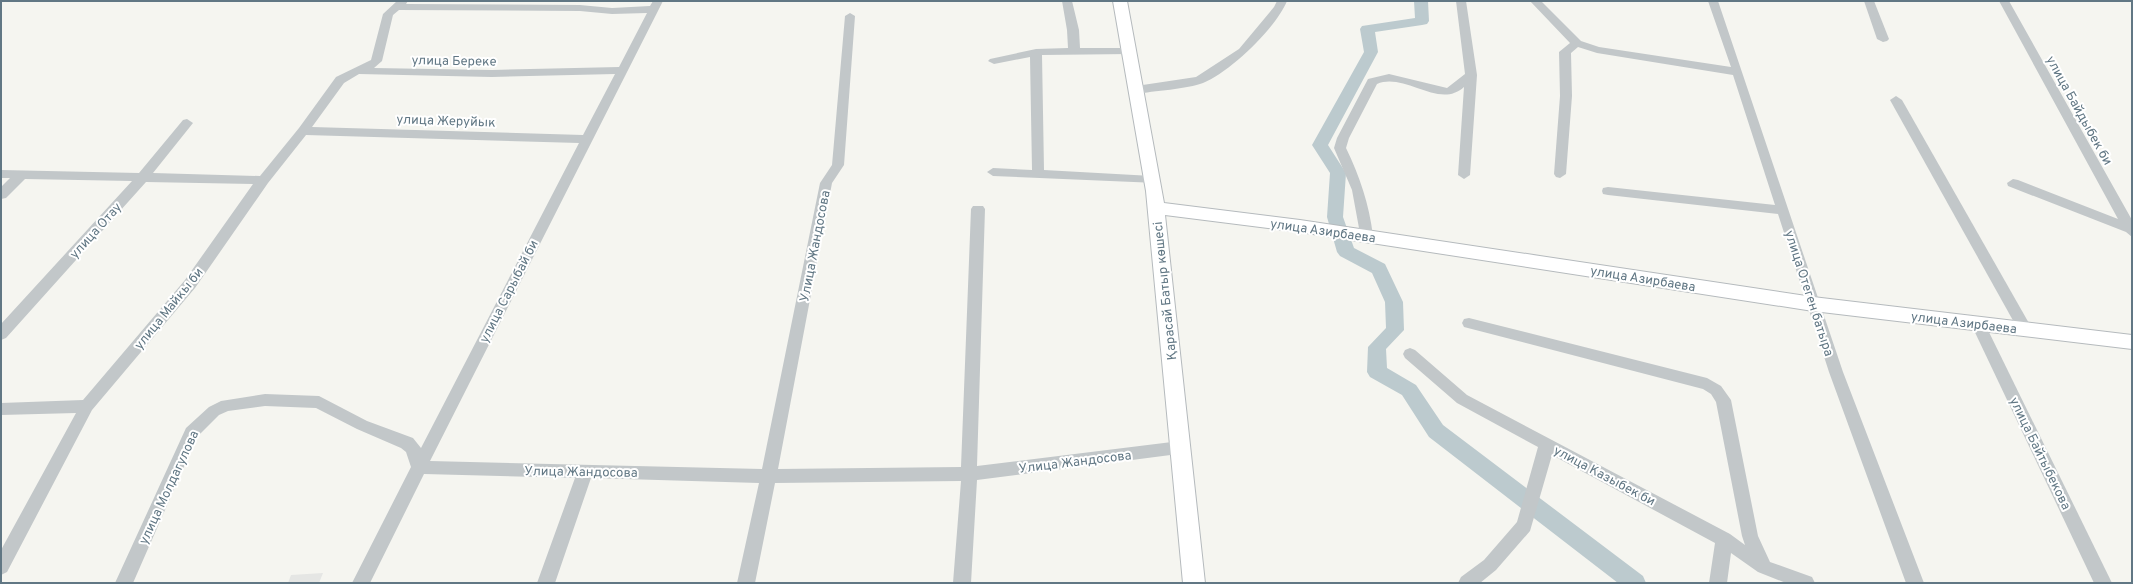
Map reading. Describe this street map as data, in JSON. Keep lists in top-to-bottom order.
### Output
{
  "streets": {
    "main road": ["улица Азирбаева", "Қарасай Батыр көшесі"],
    "street": [
      "улица Береке",
      "улица Байдыбек би",
      "улица Жеруйык",
      "улица Отау",
      "Улица Жандосова",
      "улица Сарыбай би",
      "улица Отеген батыра",
      "улица Майкы би",
      "улица Байтыбекова",
      "улица Казыбек би",
      "улица Молдагулова"
    ]
  },
  "crossings": [
    ["улица Береке", "улица Сарыбай би"],
    ["улица Береке", "улица Майкы би"],
    ["улица Жеруйык", "улица Сарыбай би"],
    ["улица Жеруйык", "улица Майкы би"],
    ["улица Азирбаева", "Қарасай Батыр көшесі"],
    ["улица Азирбаева", "улица Отеген батыра"],
    ["улица Азирбаева", "улица Байтыбекова"],
    ["Улица Жандосова", "улица Сарыбай би"],
    ["Улица Жандосова", "Қарасай Батыр көшесі"],
    ["Улица Жандосова", "улица Молдагулова"],
    ["улица Сарыбай би", "улица Молдагулова"]
  ]
}
